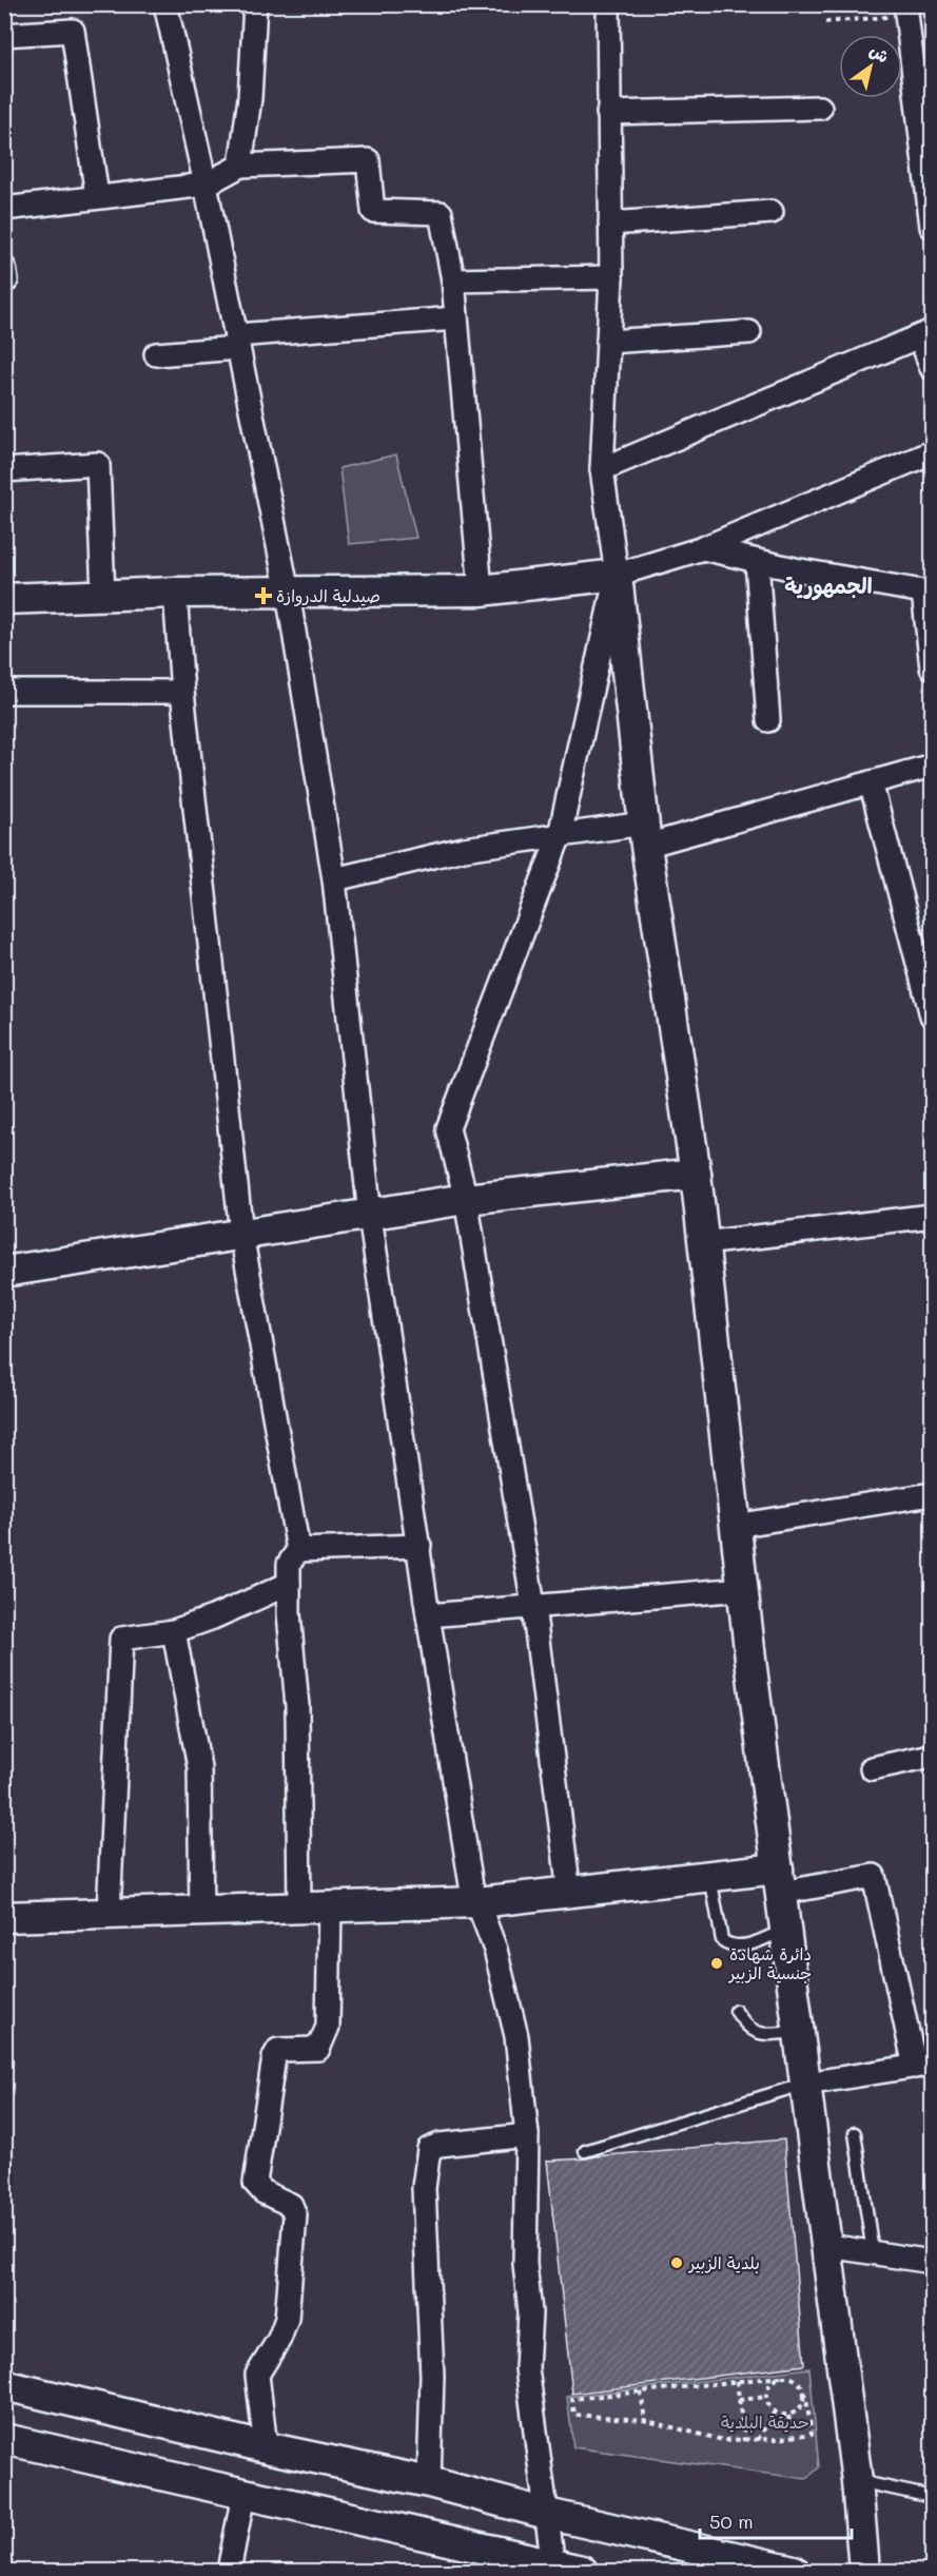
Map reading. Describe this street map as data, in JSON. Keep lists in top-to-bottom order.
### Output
{
  "districts": ["الجمهورية"],
  "parks": ["حديقة البلدية"],
  "places": {
    "health": ["صيدلية الدروازة"],
    "other": ["دائرة شهادة جنسية الزبير", "بلدية الزبير"]
  },
  "scale_bar": "50 m",
  "north": "top right"
}
